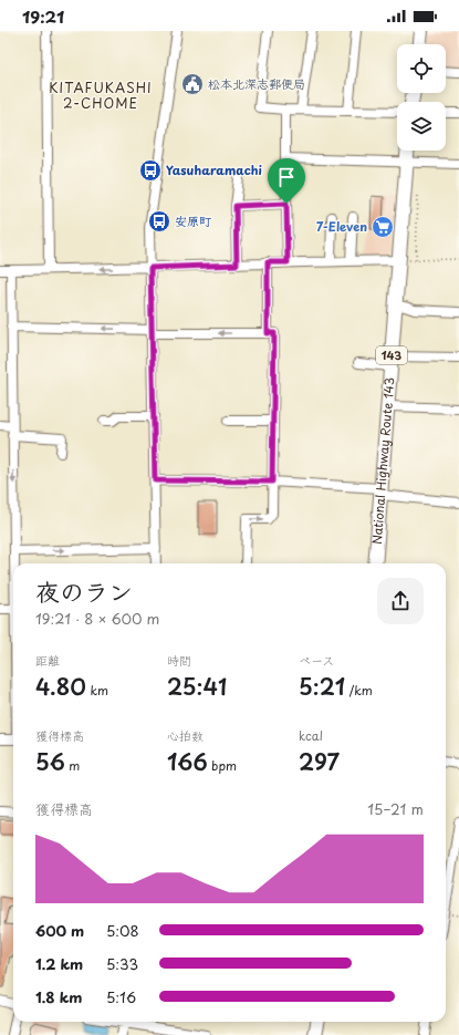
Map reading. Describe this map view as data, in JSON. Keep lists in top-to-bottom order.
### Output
{
  "streets": {
    "highway": ["143", "National Highway Route 143"]
  },
  "districts": ["KITAFUKASHI 2-CHOME"],
  "places": {
    "public building": ["松本北深志郵便局"],
    "bus stop": ["Yasuharamachi", "安原町"],
    "supermarket": ["7-Eleven"]
  },
  "page": {
    "status": "19:21",
    "heading": ["夜のラン", "19:21 · 8 × 600 m"],
    "stats": [
      ["距離", "4.80 km"],
      ["時間", "25:41"],
      ["ペース", "5:21 /km"],
      ["獲得標高", "56 m"],
      ["心拍数", "166 bpm"],
      ["kcal", "297"]
    ],
    "chart": ["獲得標高", "15–21 m"],
    "list": [
      {
        "name": "600 m",
        "note": "5:08"
      },
      {
        "name": "1.2 km",
        "note": "5:33"
      },
      {
        "name": "1.8 km",
        "note": "5:16"
      }
    ]
  }
}
